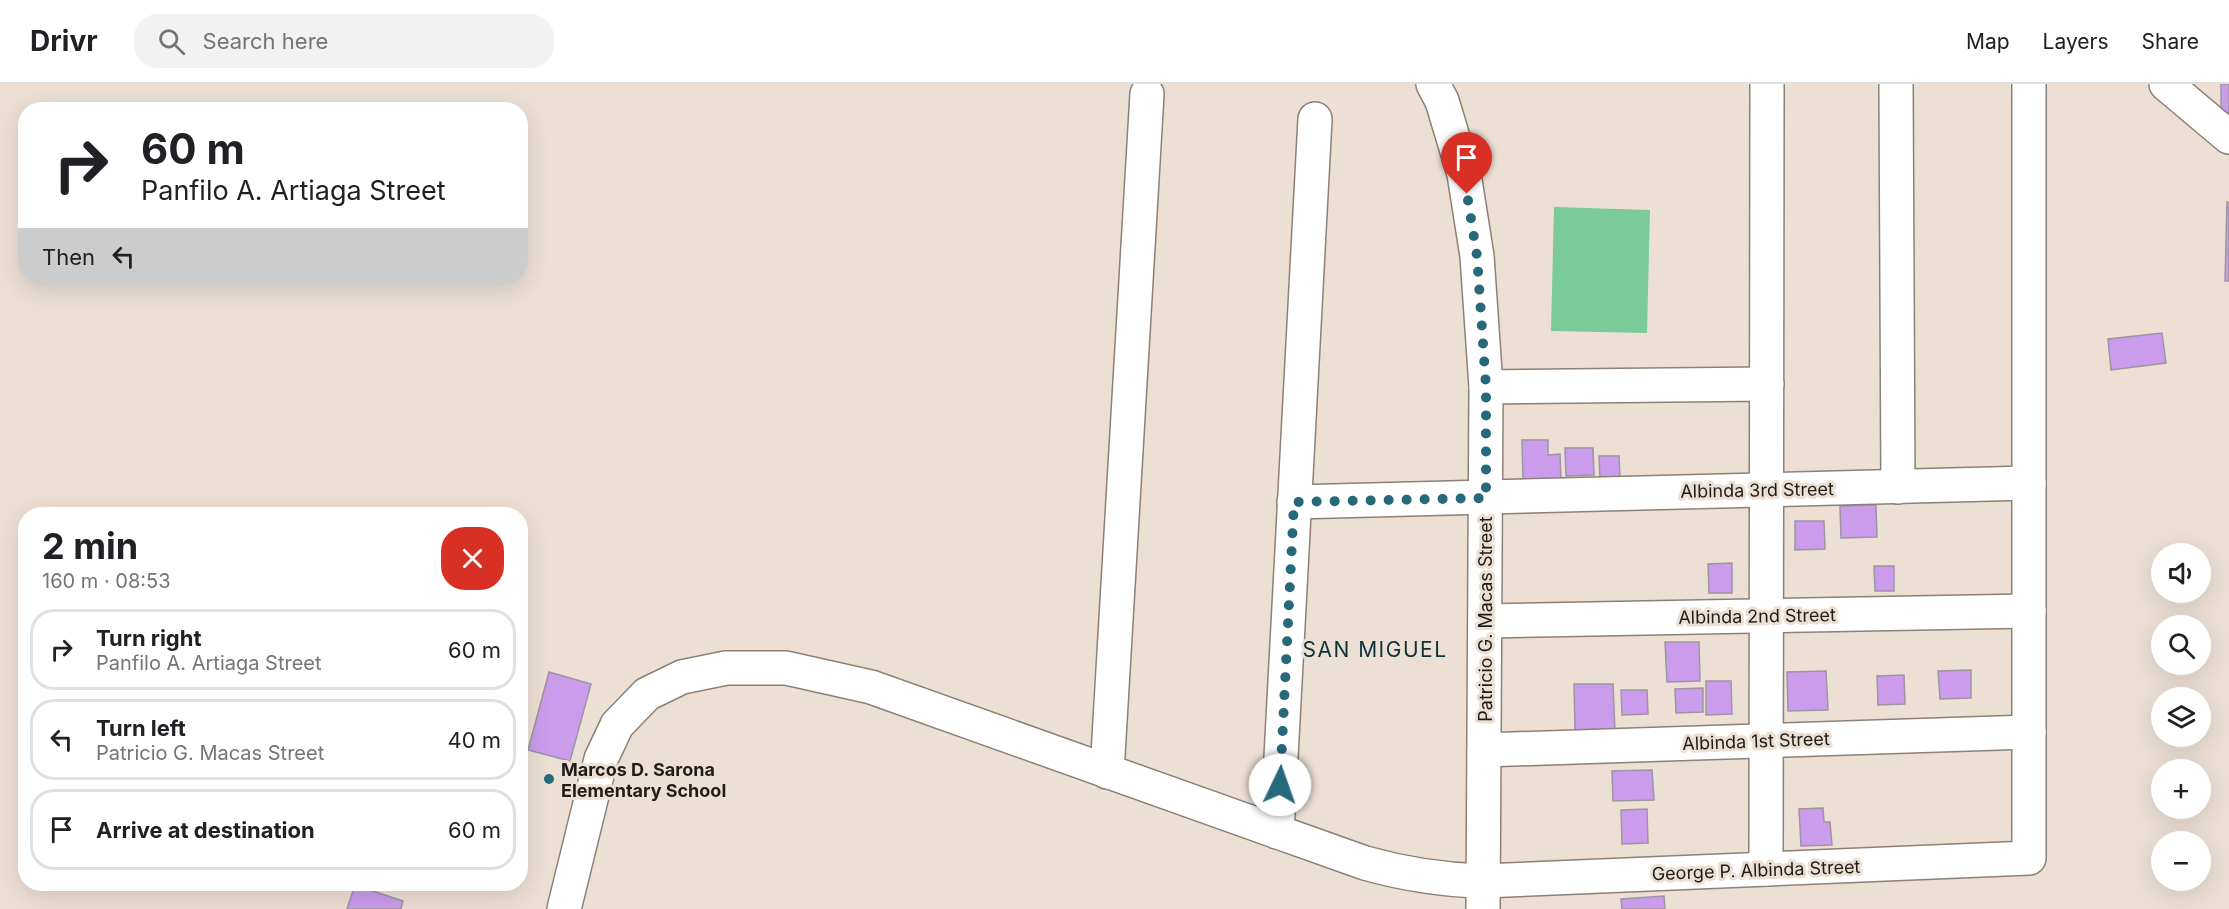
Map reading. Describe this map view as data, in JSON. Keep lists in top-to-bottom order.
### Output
{
  "streets": {
    "street": [
      "Albinda 3rd Street",
      "Albinda 2nd Street",
      "Patricio G. Macas Street",
      "Albinda 1st Street",
      "George P. Albinda Street"
    ]
  },
  "crossings": [
    ["Albinda 3rd Street", "Patricio G. Macas Street"],
    ["Albinda 2nd Street", "Patricio G. Macas Street"],
    ["Patricio G. Macas Street", "Albinda 1st Street"],
    ["Patricio G. Macas Street", "George P. Albinda Street"],
    ["Albinda 1st Street", "George P. Albinda Street"]
  ],
  "districts": ["SAN MIGUEL"],
  "places": ["Marcos D. Sarona Elementary School"],
  "page": {
    "header": "Drivr",
    "search": "Search here",
    "nav": ["Map", "Layers", "Share"],
    "turn": ["60 m", "Panfilo A. Artiaga Street"],
    "then": "Then",
    "heading": ["2 min", "160 m · 08:53"],
    "map_buttons": ["+", "−"],
    "list": [
      {
        "name": "Turn right",
        "note": "Panfilo A. Artiaga Street",
        "value": "60 m"
      },
      {
        "name": "Turn left",
        "note": "Patricio G. Macas Street",
        "value": "40 m"
      },
      {
        "name": "Arrive at destination",
        "value": "60 m"
      }
    ]
  }
}
